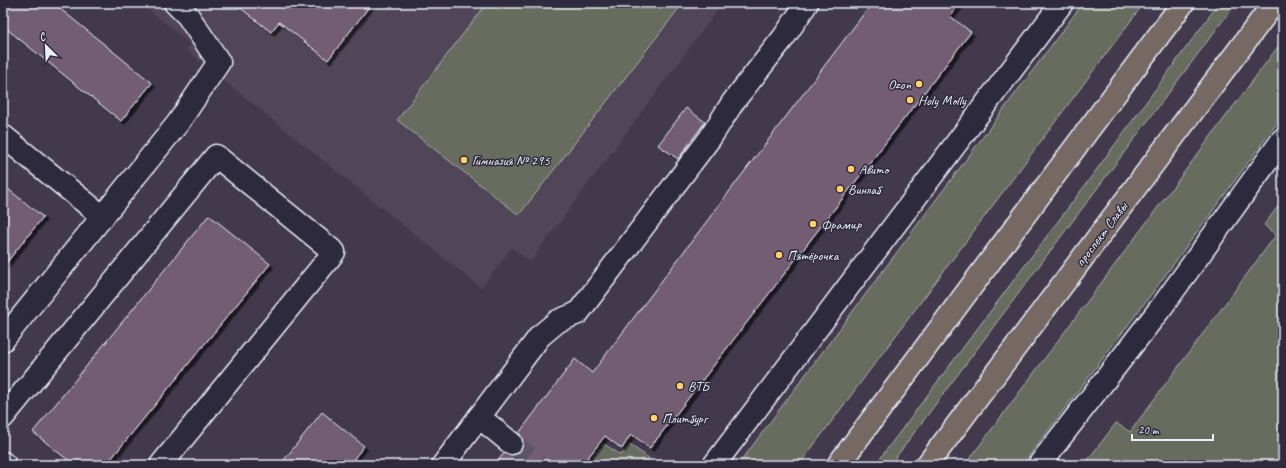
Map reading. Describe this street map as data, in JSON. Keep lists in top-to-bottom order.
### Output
{
  "streets": {
    "main road": ["проспект Славы"]
  },
  "places": [
    "Ozon",
    "Holy Molly",
    "Гимназия № 295",
    "Авито",
    "Винлаб",
    "Фрамир",
    "Пятёрочка",
    "ВТБ",
    "Плитбург"
  ],
  "scale_bar": "20 m",
  "north": "top left"
}
